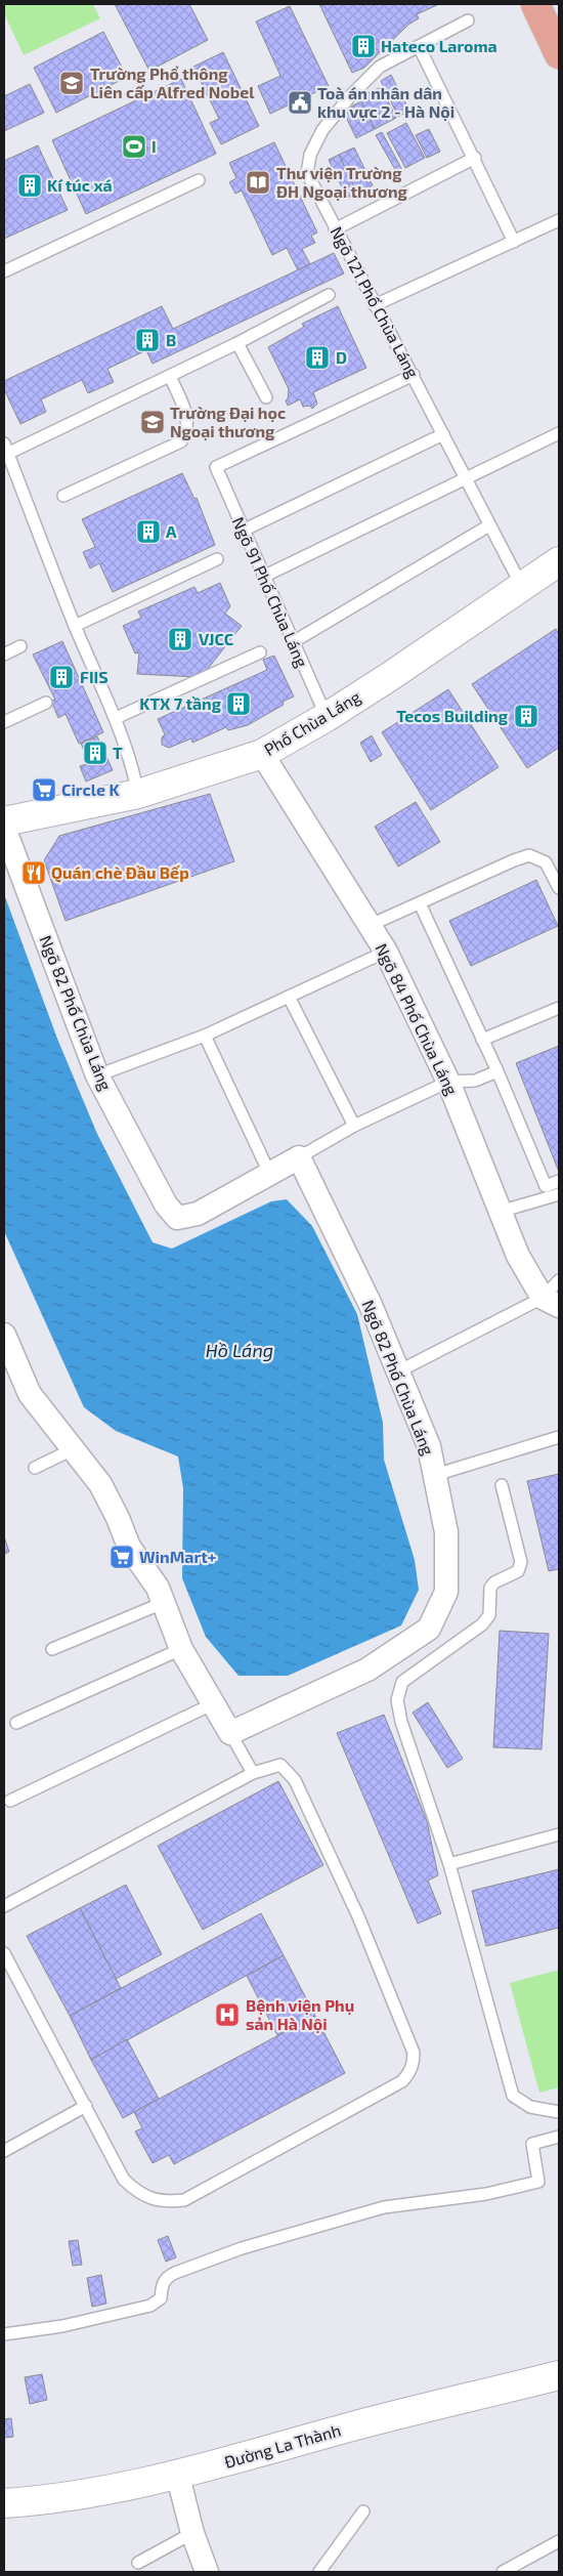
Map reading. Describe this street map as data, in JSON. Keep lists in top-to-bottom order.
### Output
{
  "streets": {
    "street": [
      "Phố Chùa Láng",
      "Ngõ 82 Phố Chùa Láng",
      "Ngõ 84 Phố Chùa Láng",
      "Đường La Thành"
    ],
    "lane": ["Ngõ 121 Phố Chùa Láng", "Ngõ 91 Phố Chùa Láng"]
  },
  "crossings": [
    ["Ngõ 121 Phố Chùa Láng", "Ngõ 91 Phố Chùa Láng"],
    ["Ngõ 121 Phố Chùa Láng", "Phố Chùa Láng"],
    ["Ngõ 91 Phố Chùa Láng", "Phố Chùa Láng"],
    ["Phố Chùa Láng", "Ngõ 84 Phố Chùa Láng"]
  ],
  "water": ["Hồ Láng"],
  "places": {
    "building": [
      "Hateco Laroma",
      "Kí túc xá",
      "B",
      "D",
      "A",
      "VJCC",
      "FIIS",
      "KTX 7 tầng",
      "Tecos Building",
      "T"
    ],
    "school or university": ["Trường Phổ thông Liên cấp Alfred Nobel", "Trường Đại học Ngoại thương"],
    "public building": ["Toà án nhân dân khu vực 2 - Hà Nội"],
    "sports": ["I"],
    "library": ["Thư viện Trường ĐH Ngoại thương"],
    "supermarket": ["Circle K", "WinMart+"],
    "restaurant": ["Quán chè Đầu Bếp"],
    "hospital": ["Bệnh viện Phụ sản Hà Nội"]
  }
}
